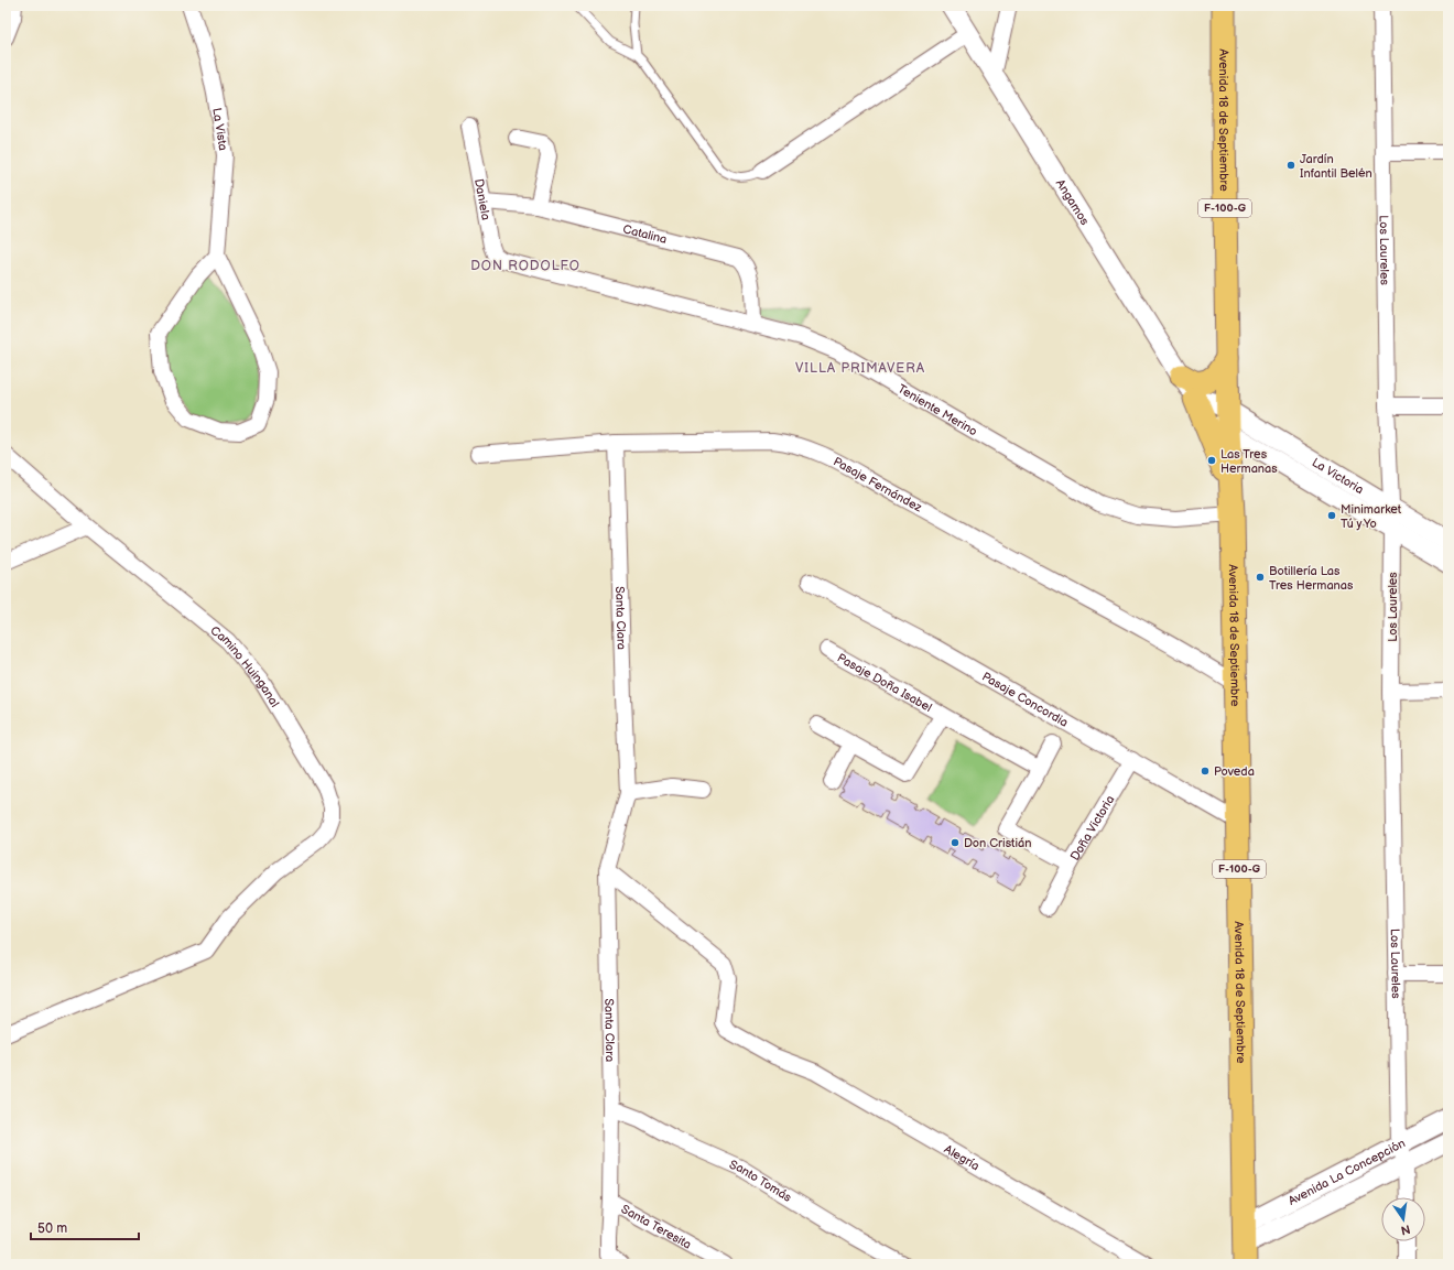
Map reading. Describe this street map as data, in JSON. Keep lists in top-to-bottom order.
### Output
{
  "streets": {
    "main road": ["Avenida 18 de Septiembre", "F-100-G"],
    "street": [
      "La Vista",
      "Daniela",
      "Angamos",
      "Catalina",
      "Los Laureles",
      "Teniente Merino",
      "La Victoria",
      "Pasaje Fernández",
      "Santa Clara",
      "Camino Huinganal",
      "Pasaje Doña Isabel",
      "Pasaje Concordia",
      "Doña Victoria",
      "Alegría",
      "Avenida La Concepción",
      "Santo Tomás",
      "Santa Teresita"
    ]
  },
  "crossings": [
    ["Avenida 18 de Septiembre", "Teniente Merino"],
    ["Avenida 18 de Septiembre", "La Victoria"],
    ["Avenida 18 de Septiembre", "Pasaje Fernández"],
    ["Avenida 18 de Septiembre", "Pasaje Concordia"],
    ["Avenida 18 de Septiembre", "Avenida La Concepción"],
    ["Daniela", "Catalina"],
    ["Daniela", "Teniente Merino"],
    ["Catalina", "Teniente Merino"],
    ["Los Laureles", "La Victoria"],
    ["Los Laureles", "Avenida La Concepción"],
    ["Pasaje Fernández", "Santa Clara"],
    ["Santa Clara", "Alegría"],
    ["Santa Clara", "Santo Tomás"],
    ["Santa Clara", "Santa Teresita"],
    ["Pasaje Concordia", "Doña Victoria"]
  ],
  "districts": ["DON RODOLFO", "VILLA PRIMAVERA"],
  "places": [
    "Jardín Infantil Belén",
    "Las Tres Hermanas",
    "Minimarket Tú y Yo",
    "Botillería Las Tres Hermanas",
    "Poveda",
    "Don Cristián"
  ],
  "scale_bar": "50 m",
  "north": "bottom"
}
